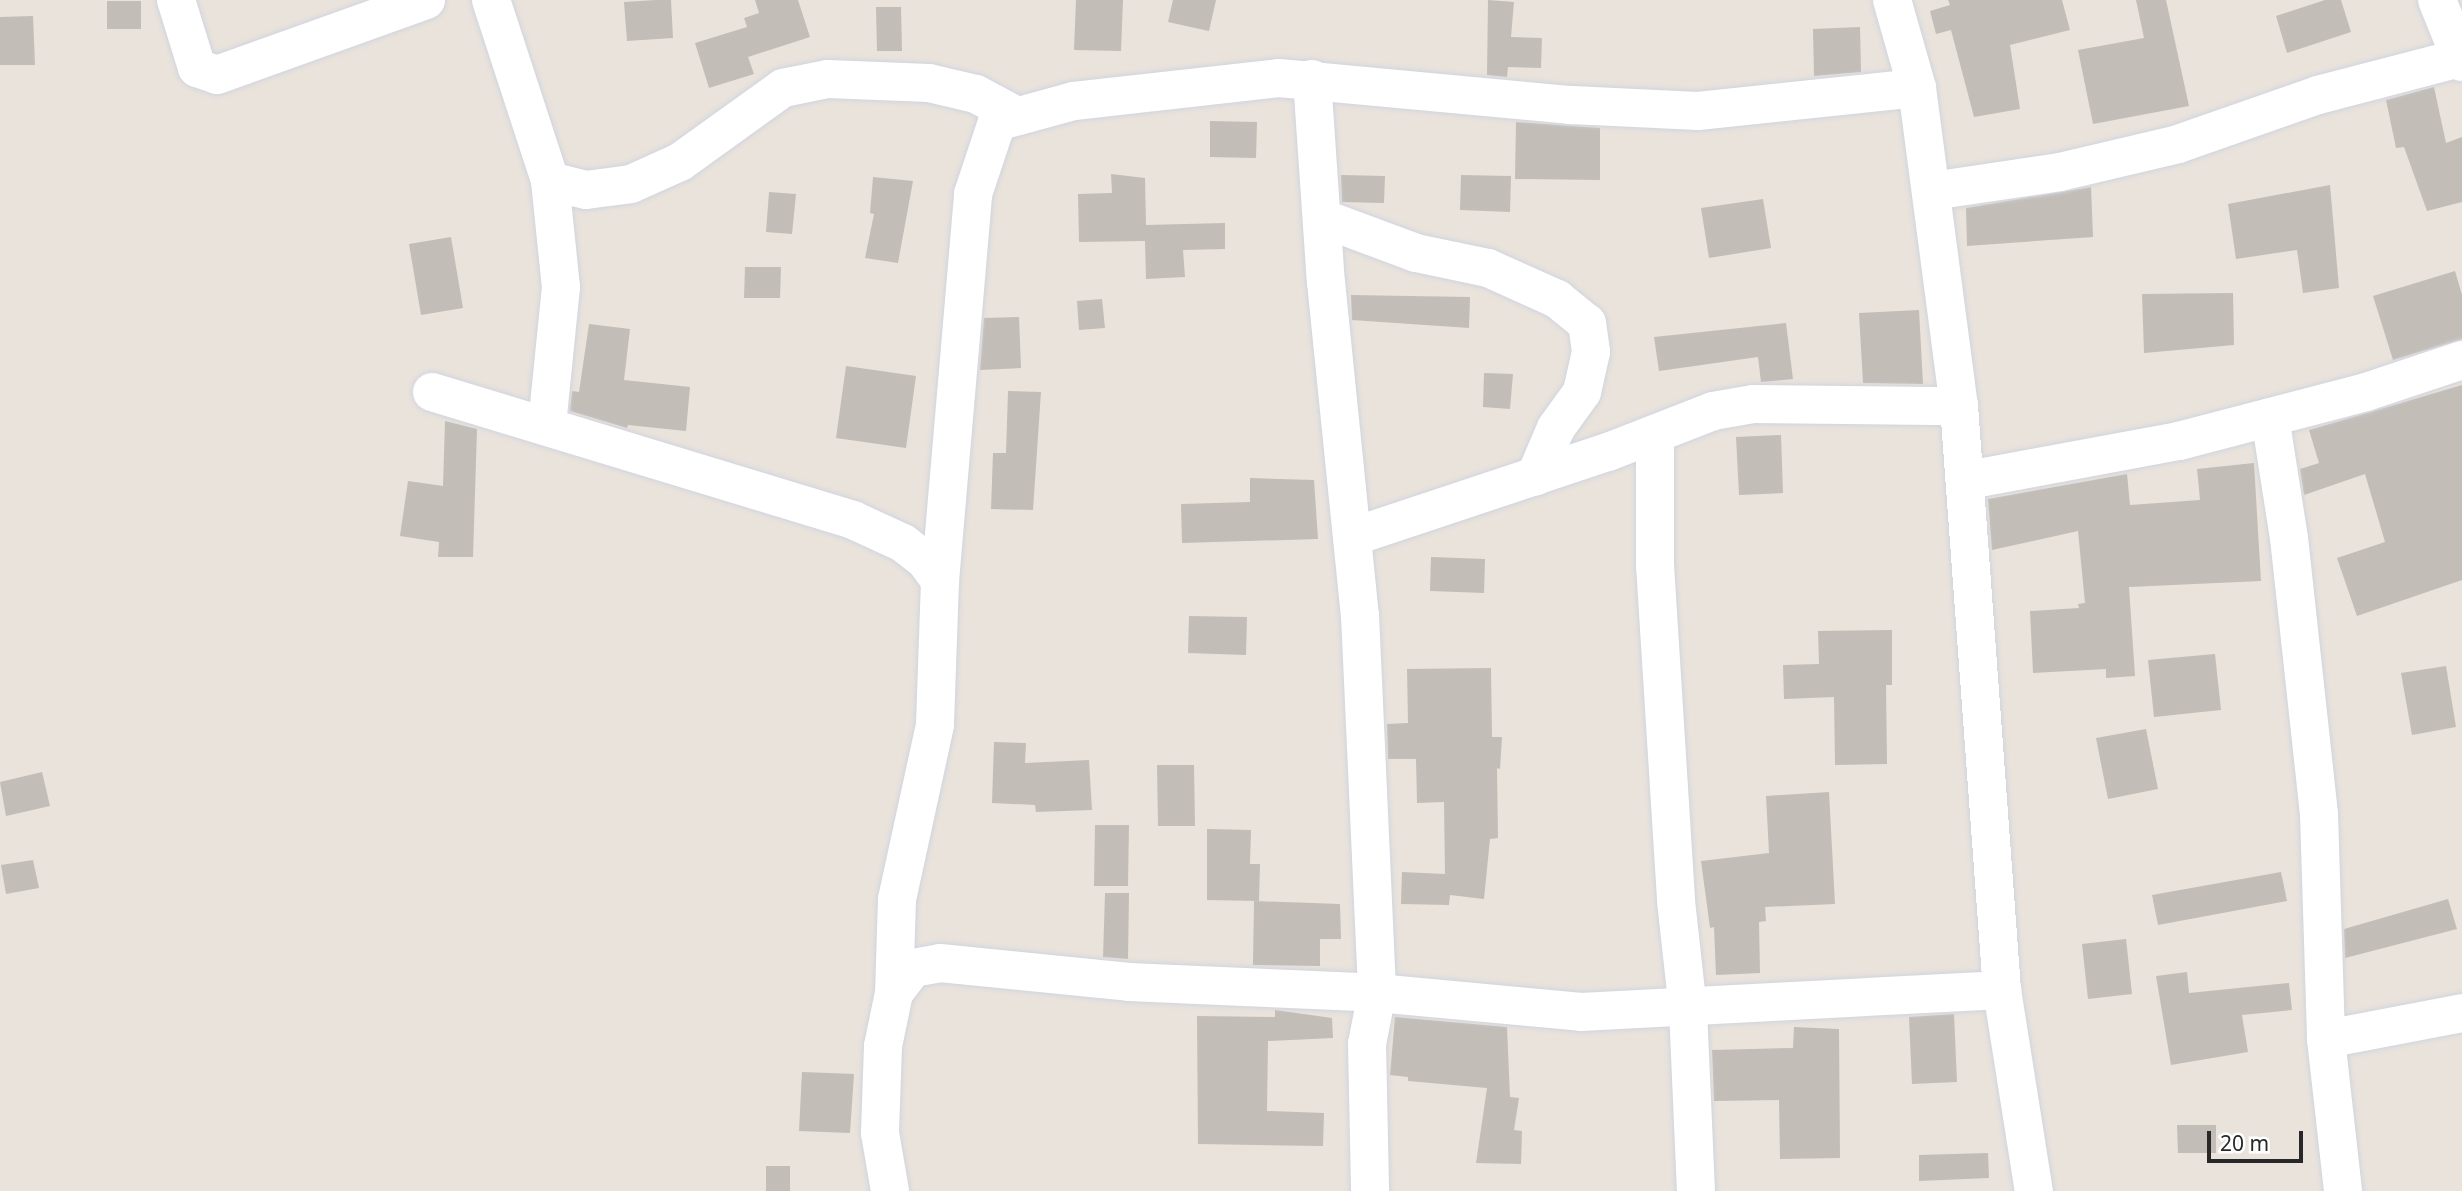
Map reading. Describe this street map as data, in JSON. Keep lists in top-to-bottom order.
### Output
{
  "scale_bar": "20 m"
}
